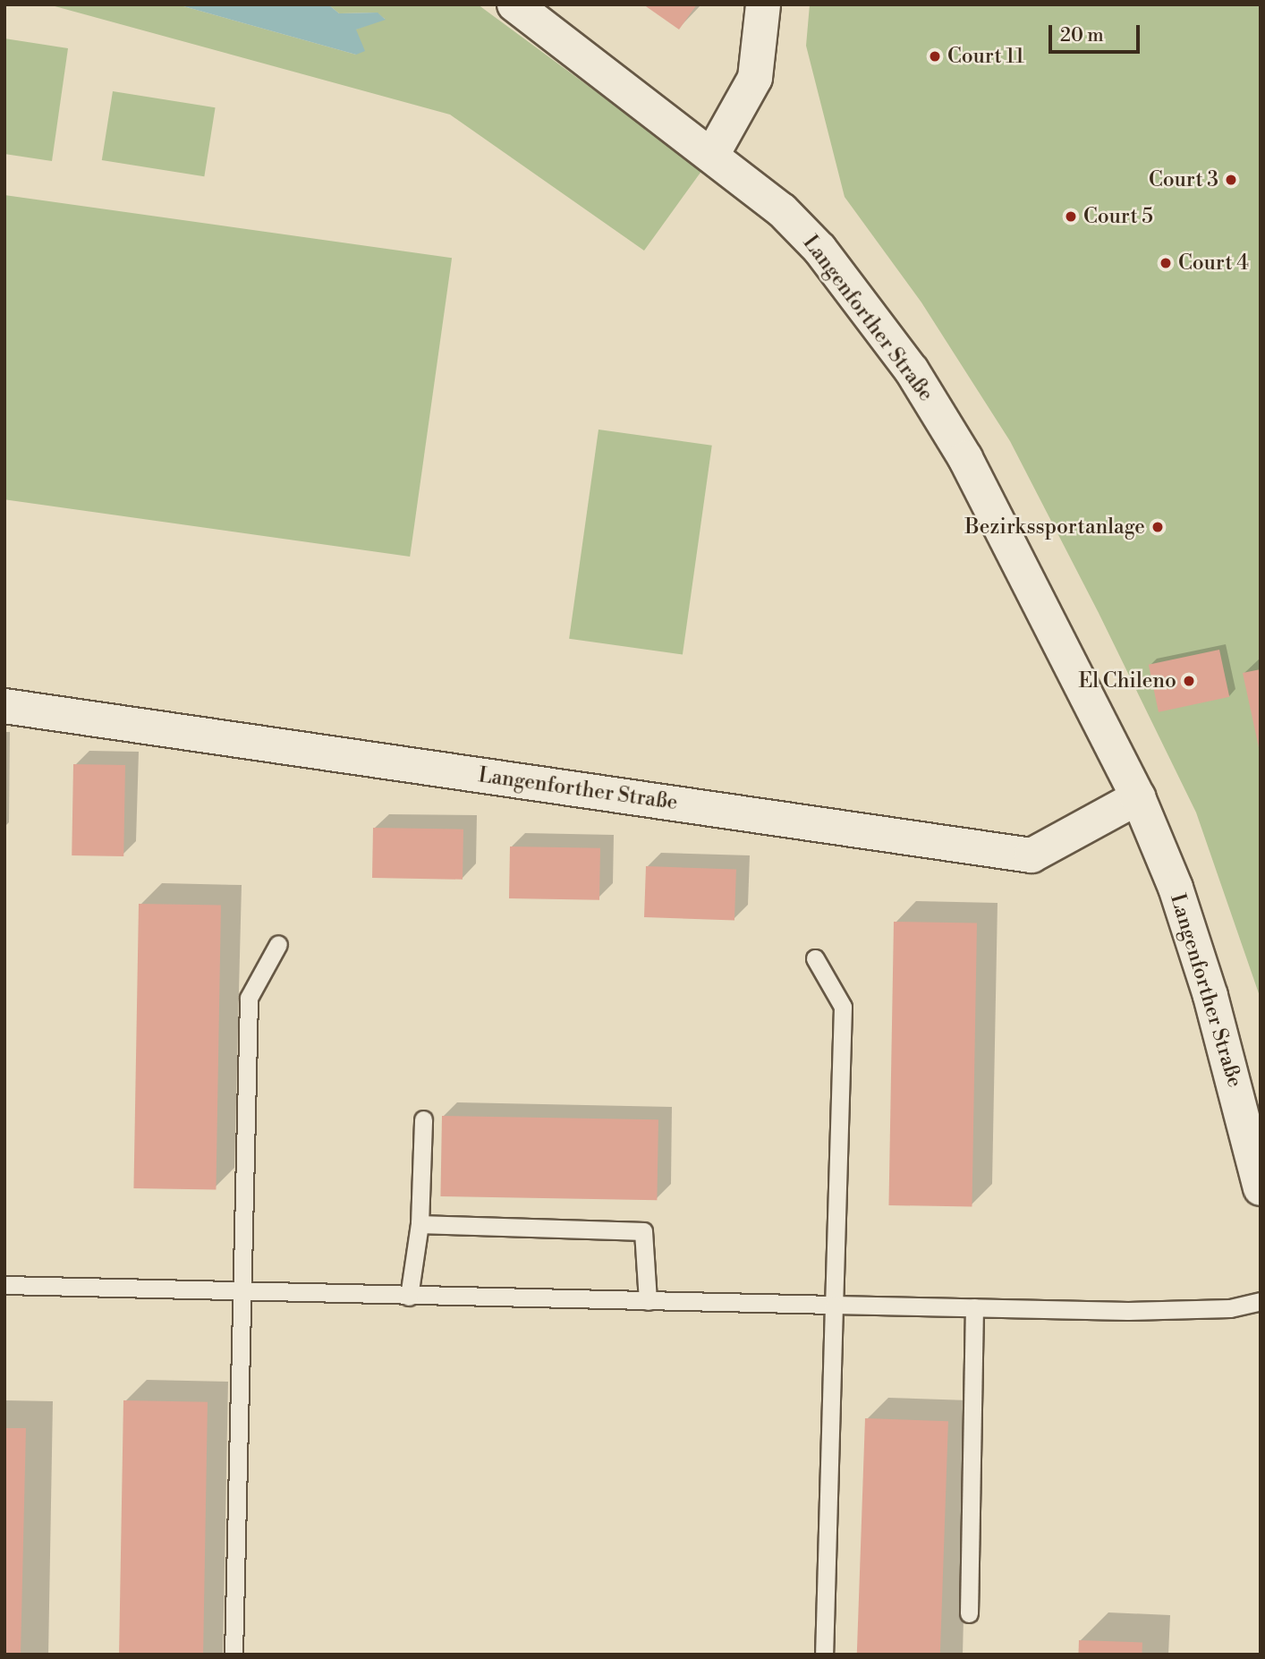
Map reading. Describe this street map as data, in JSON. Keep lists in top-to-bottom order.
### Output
{
  "streets": {
    "main road": ["Langenforther Straße"]
  },
  "places": [
    "Court 11",
    "Court 3",
    "Court 5",
    "Court 4",
    "Bezirkssportanlage",
    "El Chileno"
  ],
  "scale_bar": "20 m"
}
